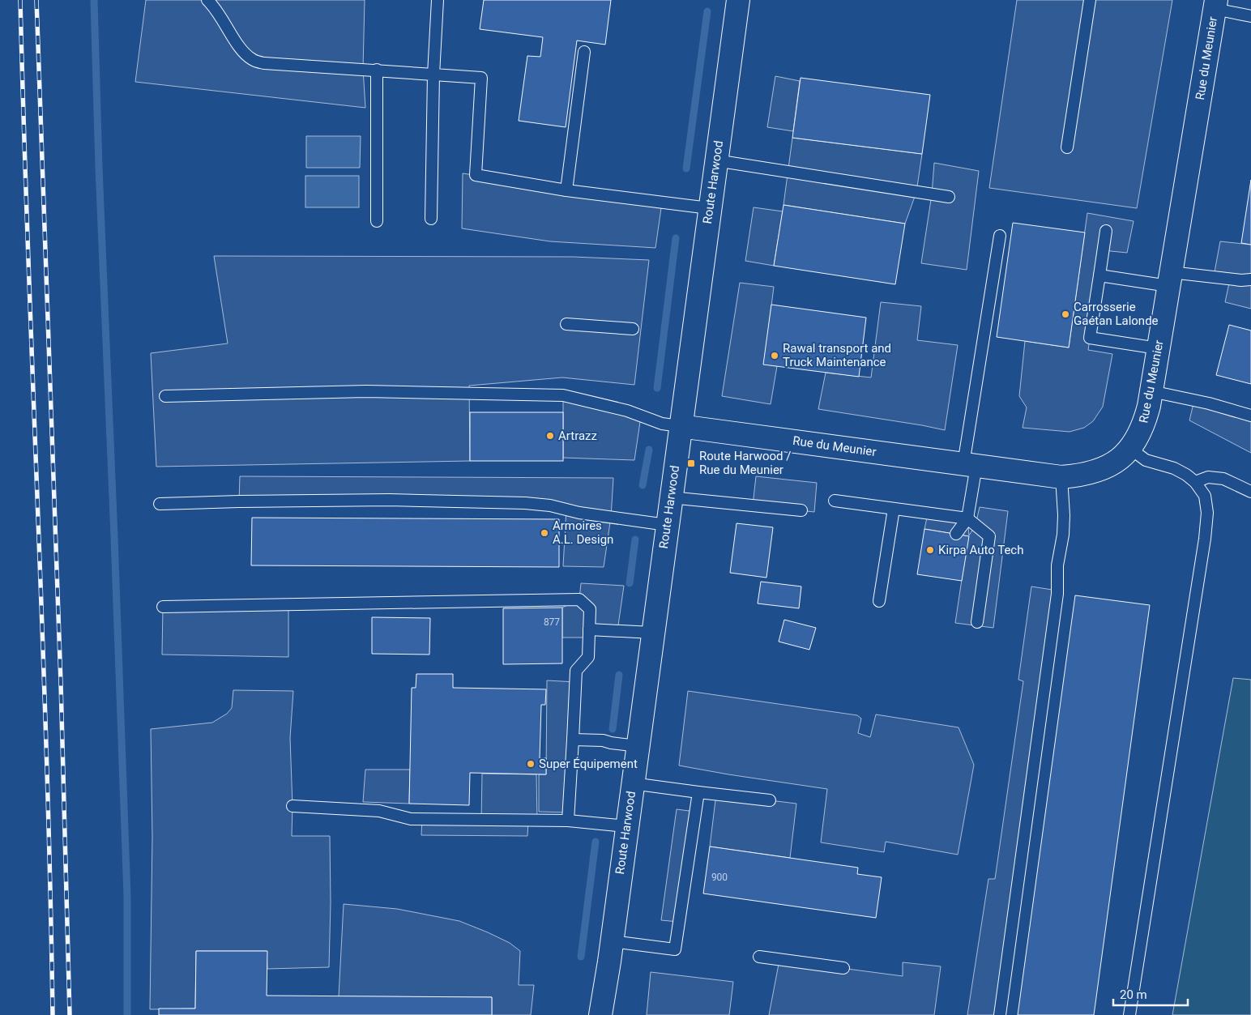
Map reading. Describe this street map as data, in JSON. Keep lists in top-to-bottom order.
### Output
{
  "streets": {
    "main road": ["Rue du Meunier", "Route Harwood"]
  },
  "crossings": [
    ["Rue du Meunier", "Route Harwood"]
  ],
  "places": {
    "other": [
      "Carrosserie Gaétan Lalonde",
      "Rawal transport and Truck Maintenance",
      "Artrazz",
      "Armoires A.L. Design",
      "Kirpa Auto Tech",
      "Super Équipement"
    ],
    "transit": ["Route Harwood / Rue du Meunier"]
  },
  "house_numbers": ["877", "900"],
  "scale_bar": "20 m"
}
